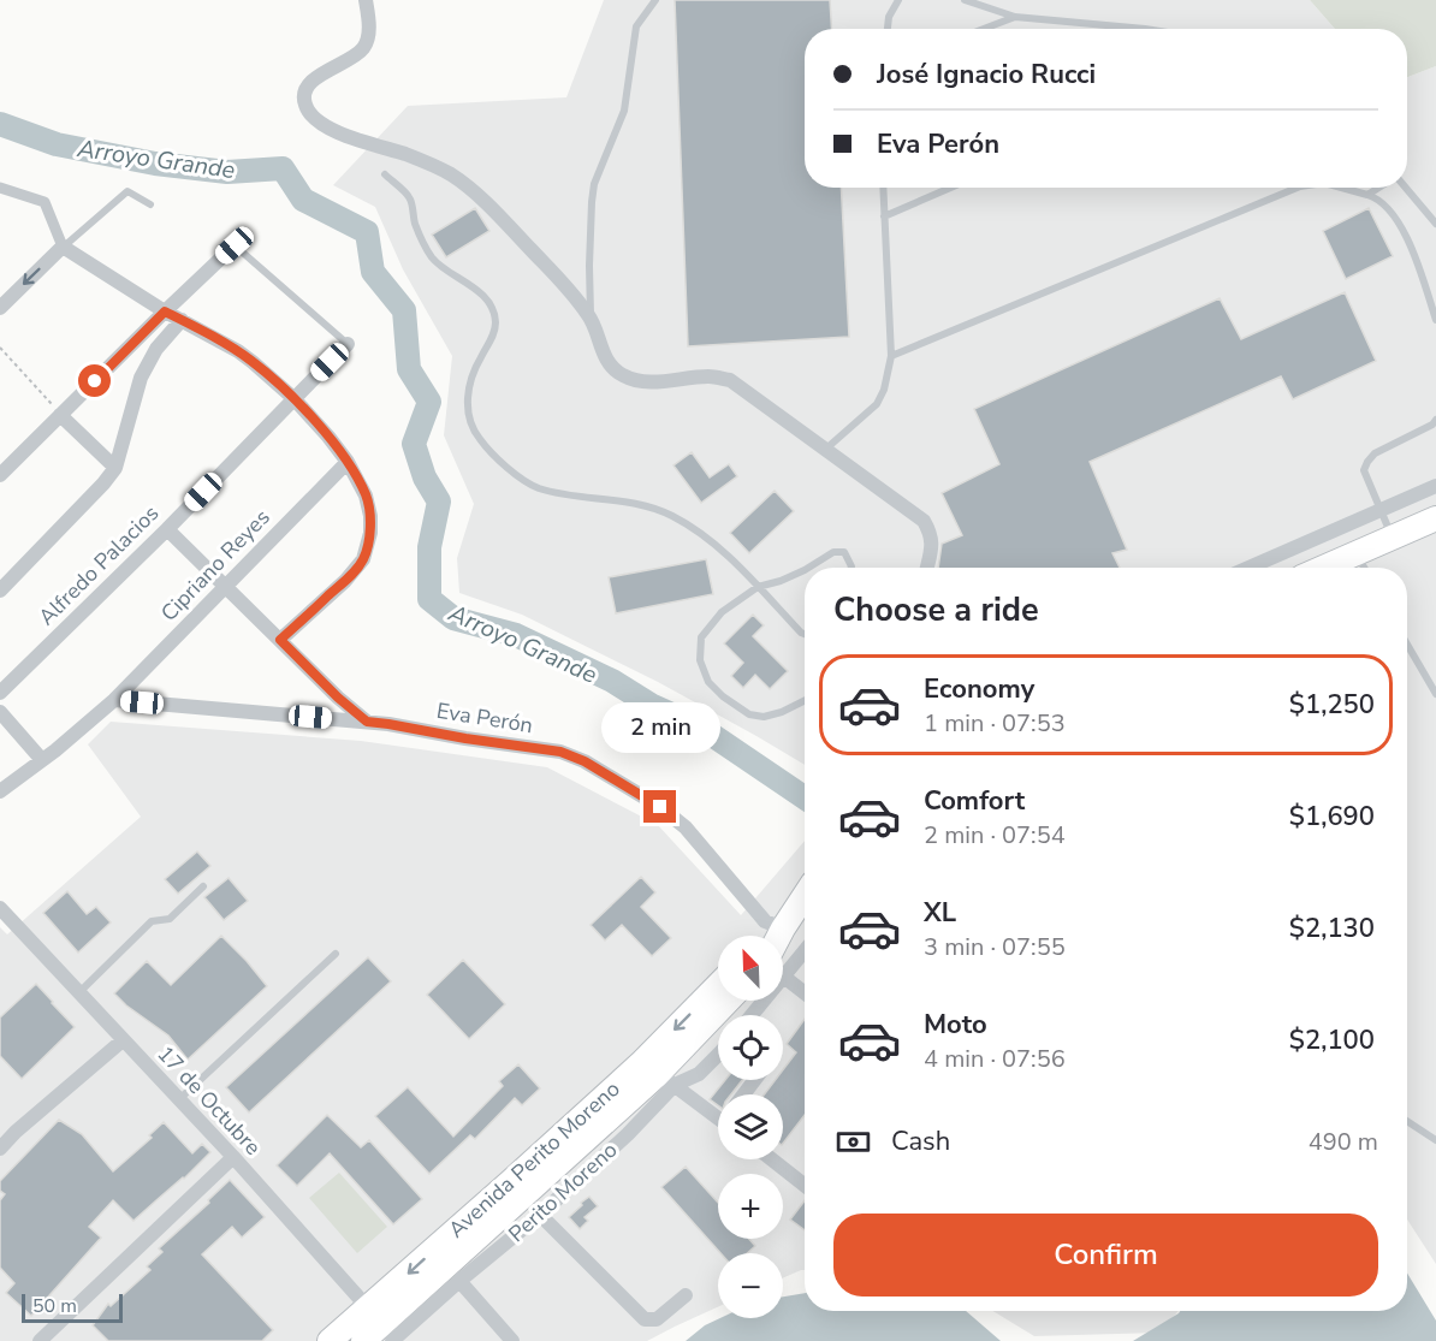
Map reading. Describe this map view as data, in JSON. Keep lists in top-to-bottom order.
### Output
{
  "streets": {
    "main road": ["Avenida Perito Moreno"],
    "street": [
      "Alfredo Palacios",
      "Cipriano Reyes",
      "Eva Perón",
      "17 de Octubre",
      "Perito Moreno"
    ]
  },
  "crossings": [
    ["Cipriano Reyes", "Eva Perón"],
    ["17 de Octubre", "Avenida Perito Moreno"],
    ["17 de Octubre", "Perito Moreno"],
    ["Avenida Perito Moreno", "Perito Moreno"]
  ],
  "water": ["Arroyo Grande"],
  "scale_bar": "50 m",
  "north": "top left",
  "page": {
    "banner": ["José Ignacio Rucci", "Eva Perón"],
    "heading": "Choose a ride",
    "list": [
      {
        "name": "Economy",
        "note": "1 min · 07:53",
        "value": "$1,250"
      },
      {
        "name": "Comfort",
        "note": "2 min · 07:54",
        "value": "$1,690"
      },
      {
        "name": "XL",
        "note": "3 min · 07:55",
        "value": "$2,130"
      },
      {
        "name": "Moto",
        "note": "4 min · 07:56",
        "value": "$2,100"
      }
    ],
    "bubble": "2 min",
    "map_buttons": ["+", "−"],
    "pay": ["Cash", "490 m"],
    "buttons": "Confirm",
    "scale": "50 m"
  }
}
